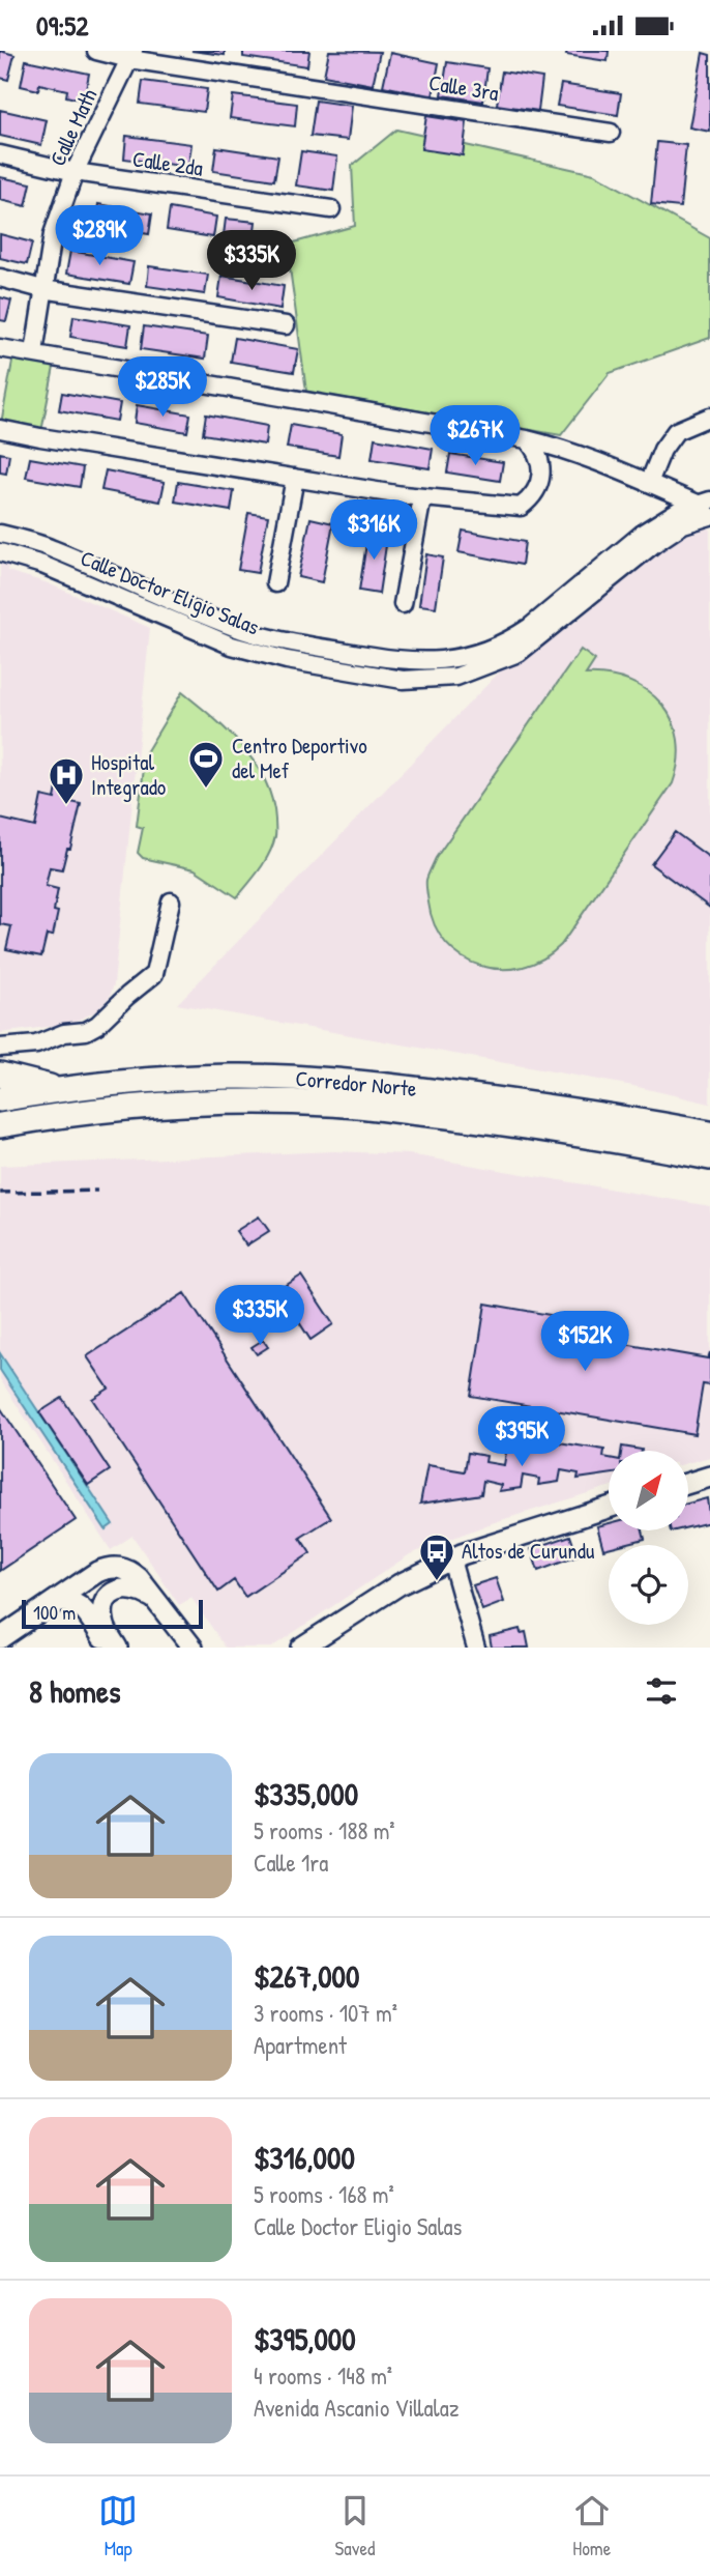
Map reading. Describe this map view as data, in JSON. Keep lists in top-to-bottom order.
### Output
{
  "streets": {
    "highway": ["Corredor Norte"],
    "street": [
      "Calle 3ra",
      "Calle Math",
      "Calle 2da",
      "Calle Doctor Eligio Salas"
    ]
  },
  "crossings": [
    ["Calle 3ra", "Calle Math"],
    ["Calle Math", "Calle 2da"]
  ],
  "places": {
    "sports": ["Centro Deportivo del Mef"],
    "hospital": ["Hospital Integrado"],
    "bus stop": ["Altos de Curundu"]
  },
  "scale_bar": "100 m",
  "north": "top right",
  "page": {
    "status": "09:52",
    "price": [
      "$289K",
      "$335K",
      "$285K",
      "$267K",
      "$316K",
      "$335K",
      "$152K",
      "$395K"
    ],
    "scale": "100 m",
    "heading": "8 homes",
    "list": [
      {
        "name": "$335,000",
        "note": "5 rooms · 188 m² · Calle 1ra"
      },
      {
        "name": "$267,000",
        "note": "3 rooms · 107 m² · Apartment"
      },
      {
        "name": "$316,000",
        "note": "5 rooms · 168 m² · Calle Doctor Eligio Salas"
      },
      {
        "name": "$395,000",
        "note": "4 rooms · 148 m² · Avenida Ascanio Villalaz"
      }
    ],
    "tabs": ["Map", "Saved", "Home"]
  }
}
